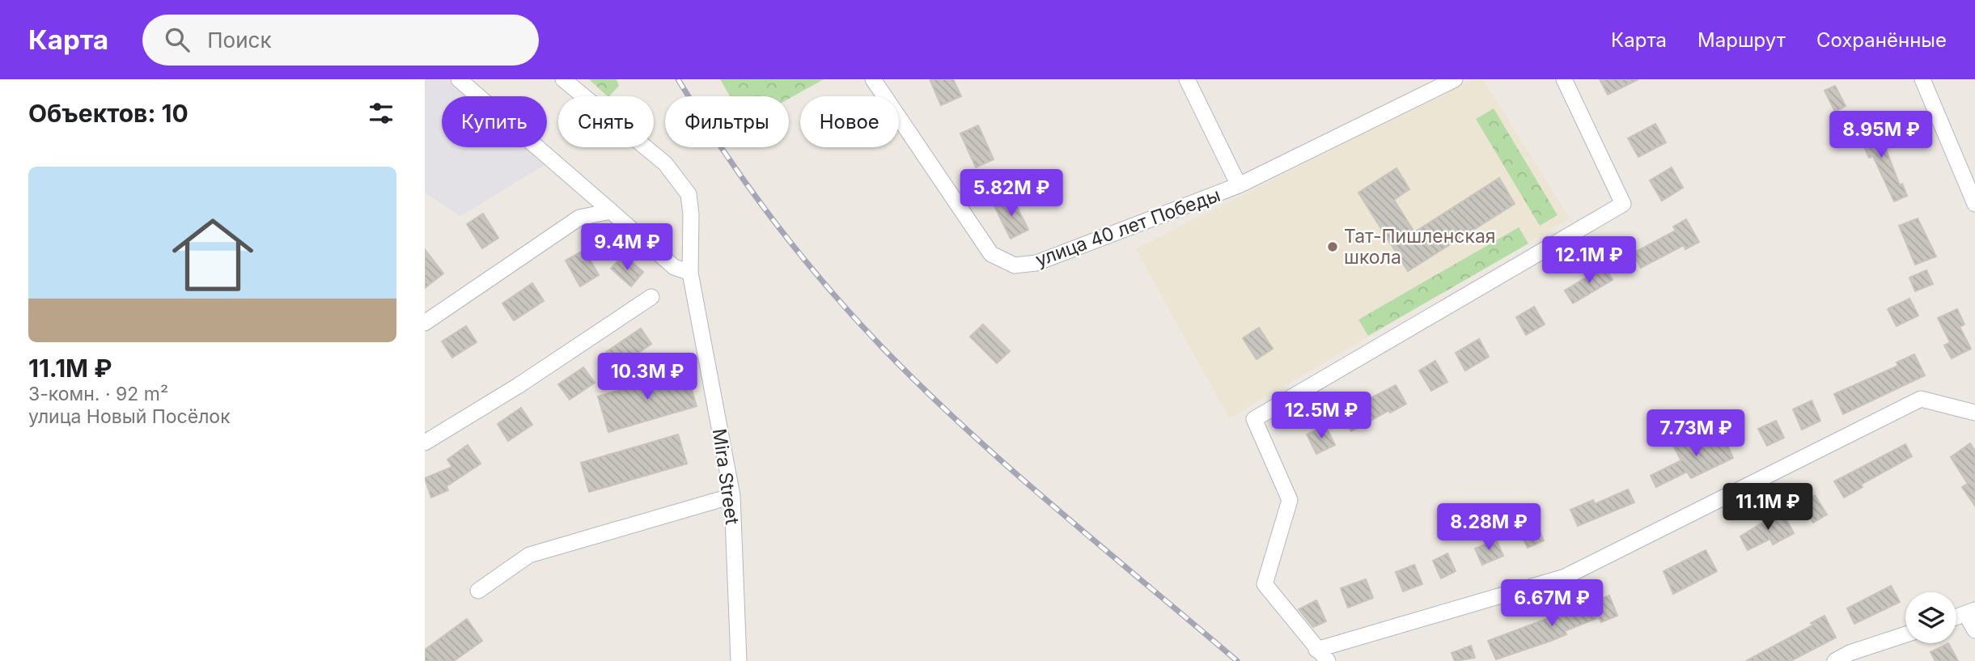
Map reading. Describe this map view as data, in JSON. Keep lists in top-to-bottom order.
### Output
{
  "streets": {
    "street": ["улица 40 лет Победы", "Mira Street"]
  },
  "places": ["Тат-Пишленская школа"],
  "page": {
    "header": "Карта",
    "search": "Поиск",
    "nav": ["Карта", "Маршрут", "Сохранённые"],
    "heading": "Объектов: 10",
    "chip": [
      "Купить",
      "Снять",
      "Фильтры",
      "Новое"
    ],
    "price": [
      "8.95M ₽",
      "5.82M ₽",
      "9.4M ₽",
      "12.1M ₽",
      "10.3M ₽",
      "12.5M ₽",
      "7.73M ₽",
      "11.1M ₽",
      "8.28M ₽",
      "6.67M ₽"
    ],
    "list": [
      {
        "name": "11.1M ₽",
        "note": "3-комн. · 92 m² · улица Новый Посёлок"
      }
    ]
  }
}
